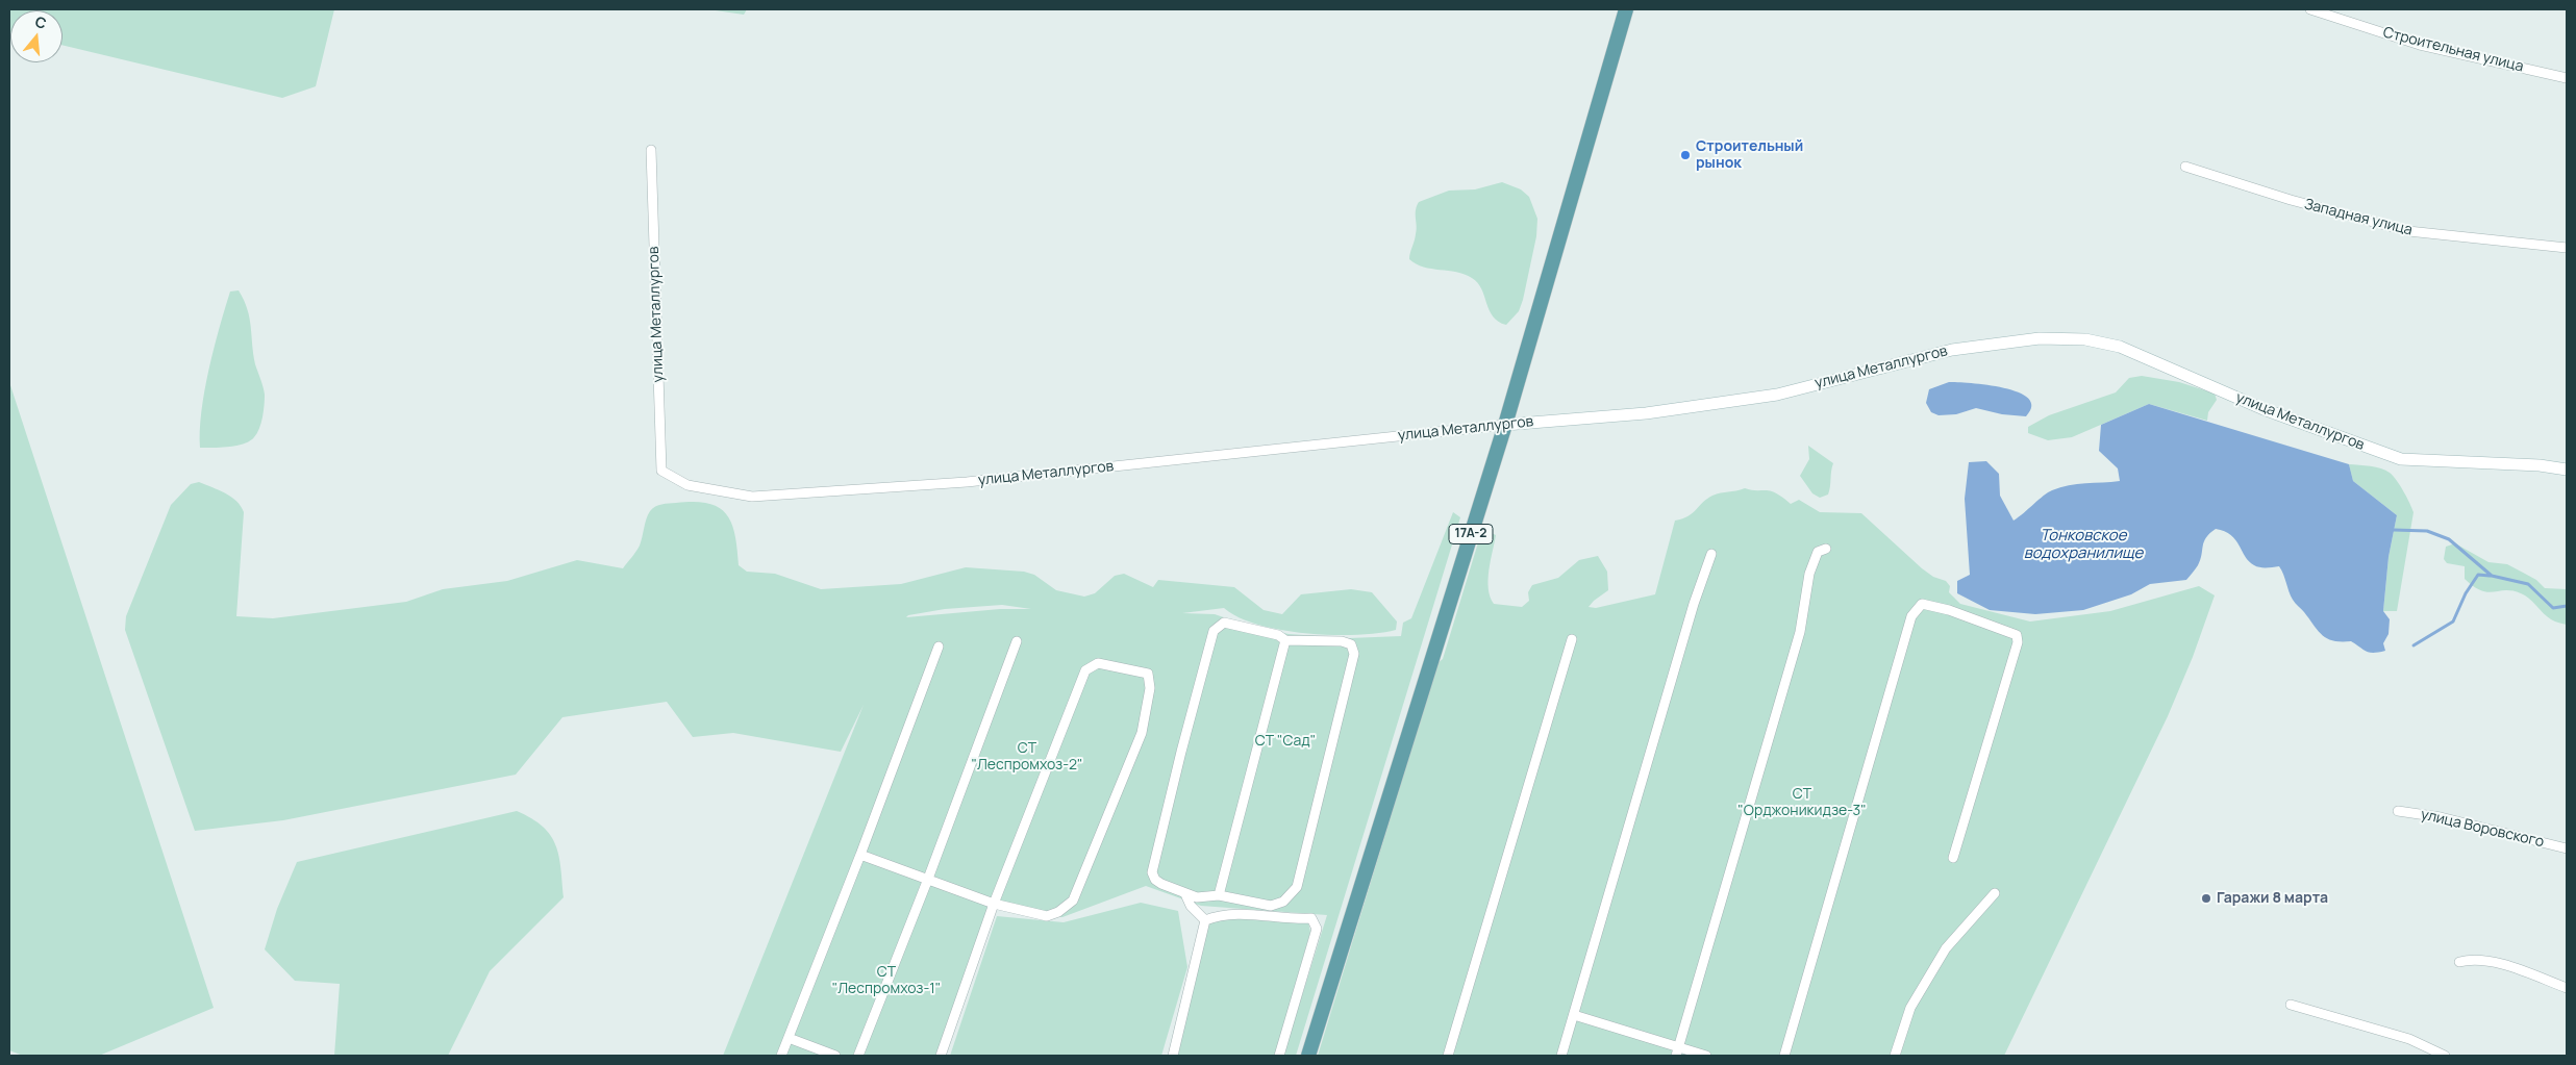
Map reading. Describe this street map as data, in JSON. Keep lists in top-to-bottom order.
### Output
{
  "streets": {
    "main road": ["17А-2"],
    "street": [
      "Строительная улица",
      "Западная улица",
      "улица Металлургов",
      "улица Воровского"
    ]
  },
  "crossings": [
    ["улица Металлургов", "17А-2"]
  ],
  "water": ["Тонковское водохранилище"],
  "parks": [
    "СТ \"Сад\"",
    "СТ \"Леспромхоз-2\"",
    "СТ \"Орджоникидзе-3\"",
    "СТ \"Леспромхоз-1\""
  ],
  "places": ["Строительный рынок", "Гаражи 8 марта"],
  "north": "top"
}
